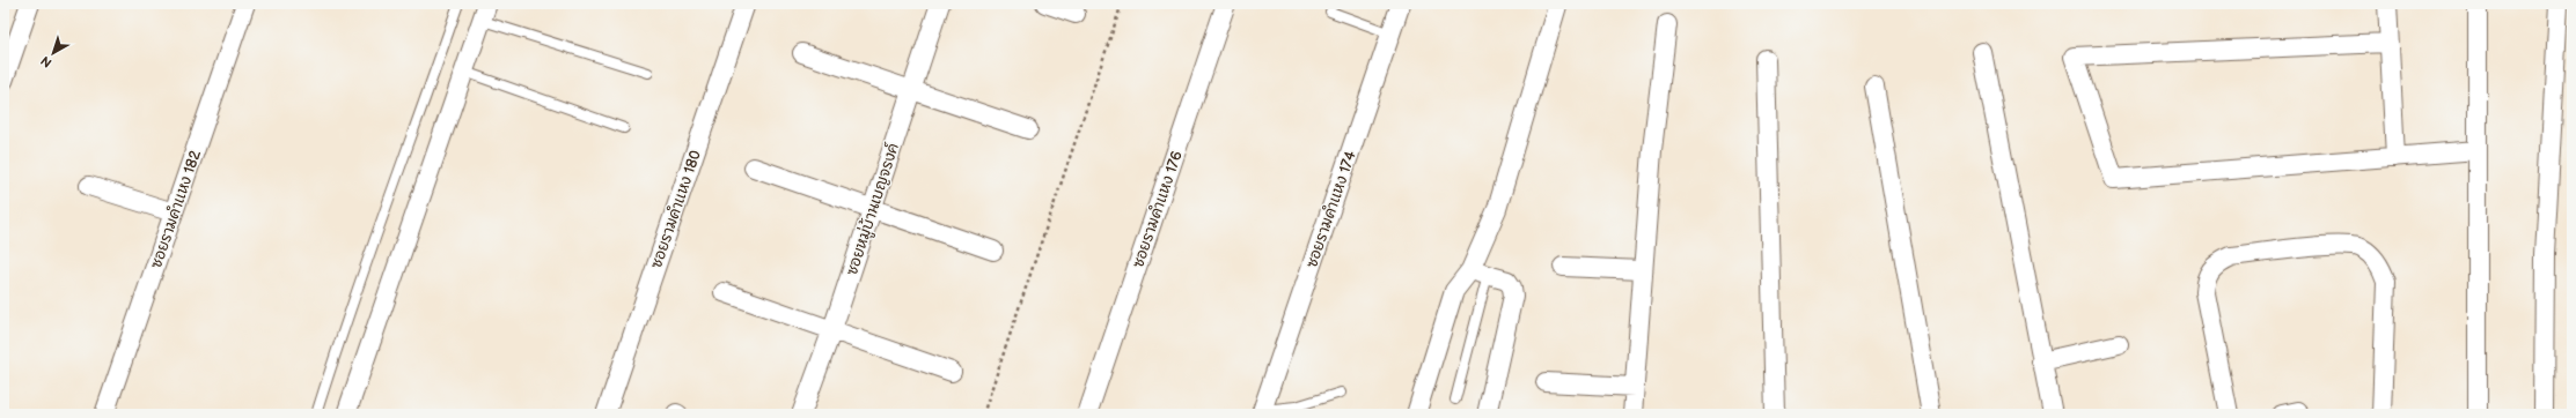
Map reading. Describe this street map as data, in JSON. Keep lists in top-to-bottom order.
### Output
{
  "streets": {
    "street": [
      "ซอยรามคำแหง 182",
      "ซอยรามคำแหง 180",
      "ซอยหมู่บ้านเบญจรงค์",
      "ซอยรามคำแหง 176",
      "ซอยรามคำแหง 174"
    ]
  },
  "north": "bottom left"
}
